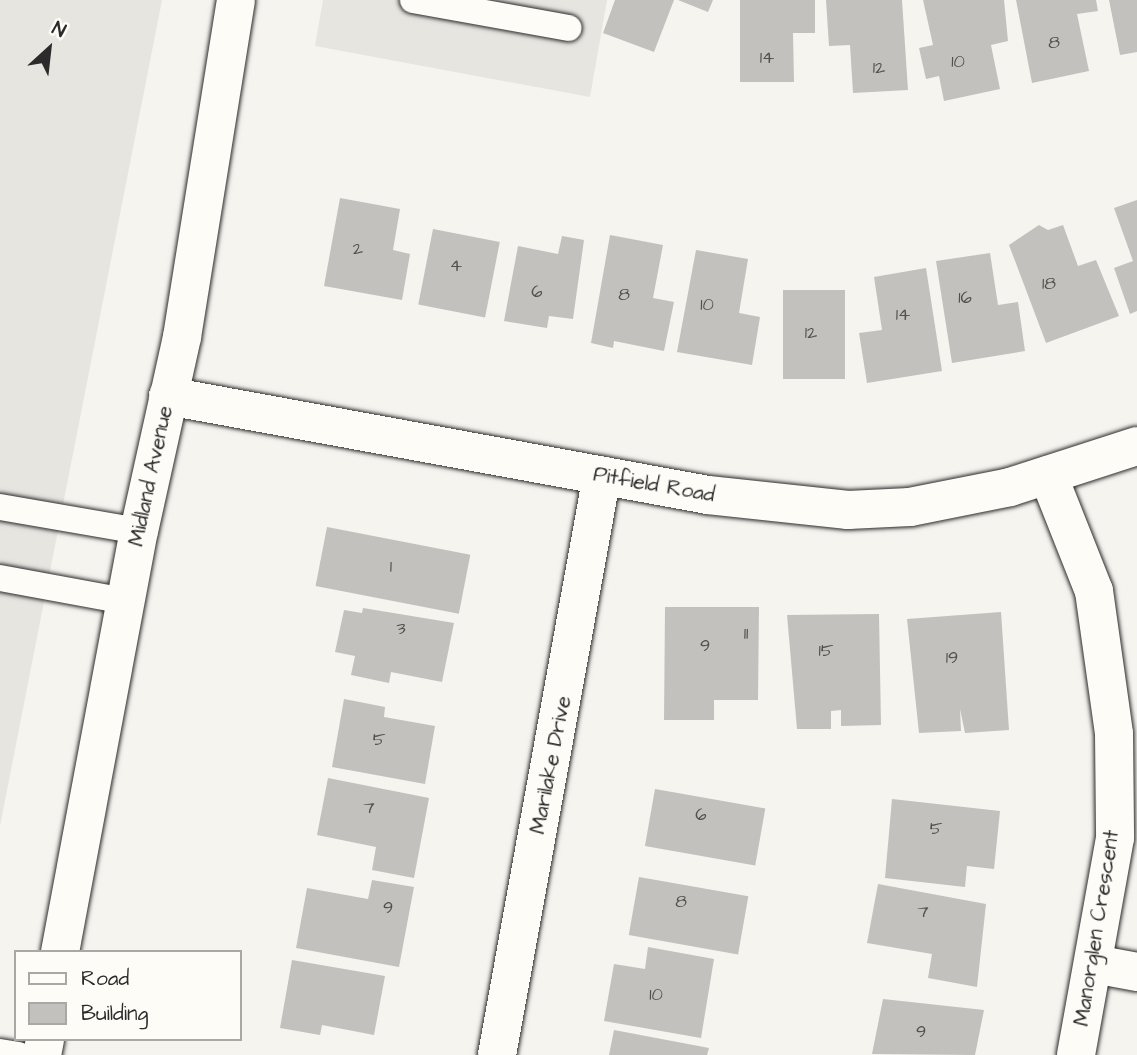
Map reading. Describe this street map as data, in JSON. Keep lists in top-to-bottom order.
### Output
{
  "streets": {
    "street": [
      "Midland Avenue",
      "Pitfield Road",
      "Marilake Drive",
      "Manorglen Crescent"
    ]
  },
  "crossings": [
    ["Midland Avenue", "Pitfield Road"],
    ["Pitfield Road", "Marilake Drive"],
    ["Pitfield Road", "Manorglen Crescent"]
  ],
  "house_numbers": [
    "8",
    "14",
    "10",
    "12",
    "2",
    "4",
    "18",
    "6",
    "8",
    "16",
    "10",
    "14",
    "12",
    "1",
    "3",
    "11",
    "9",
    "15",
    "19",
    "5",
    "7",
    "6",
    "5",
    "8",
    "9",
    "7",
    "10",
    "9"
  ],
  "legend": ["Road", "Building"],
  "north": "top right"
}
